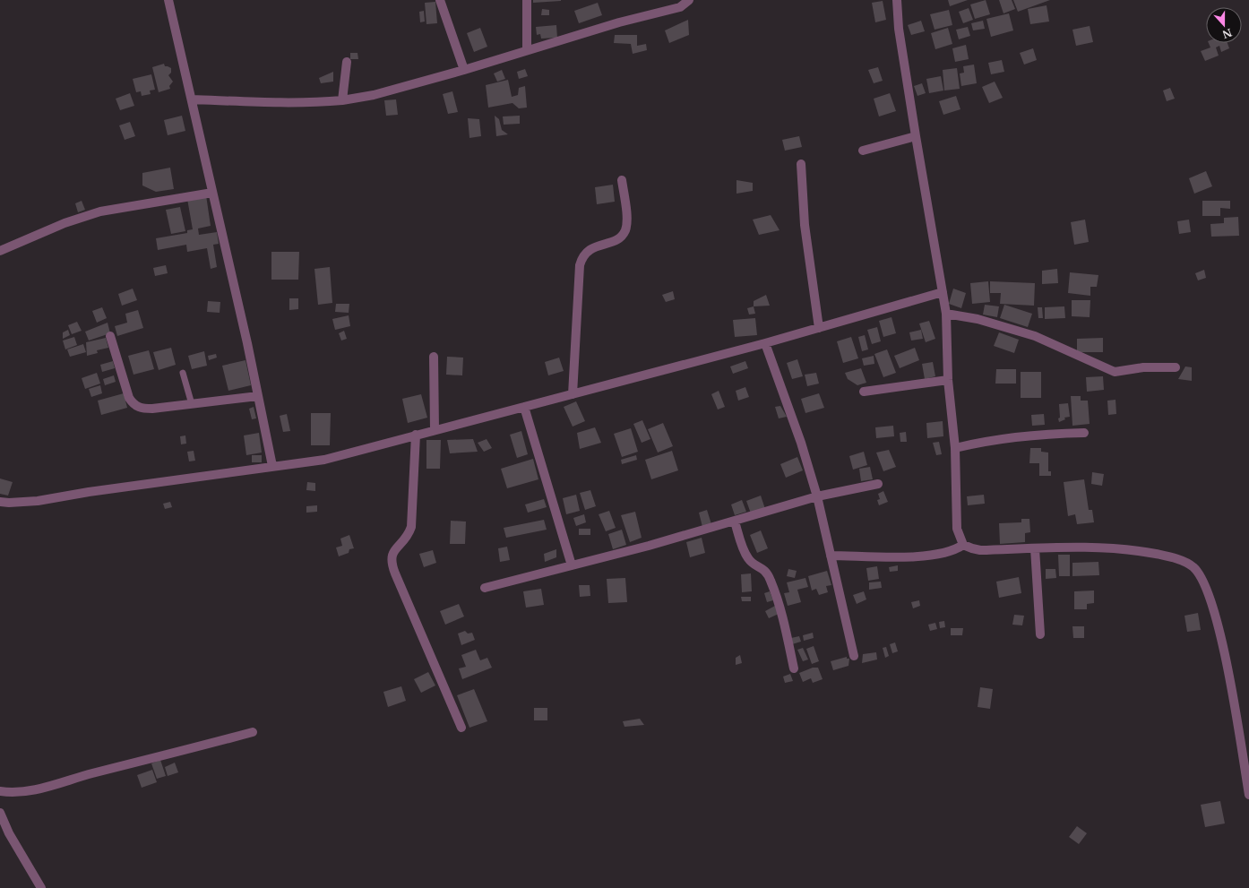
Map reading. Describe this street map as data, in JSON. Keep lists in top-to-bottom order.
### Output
{
  "north": "bottom"
}
